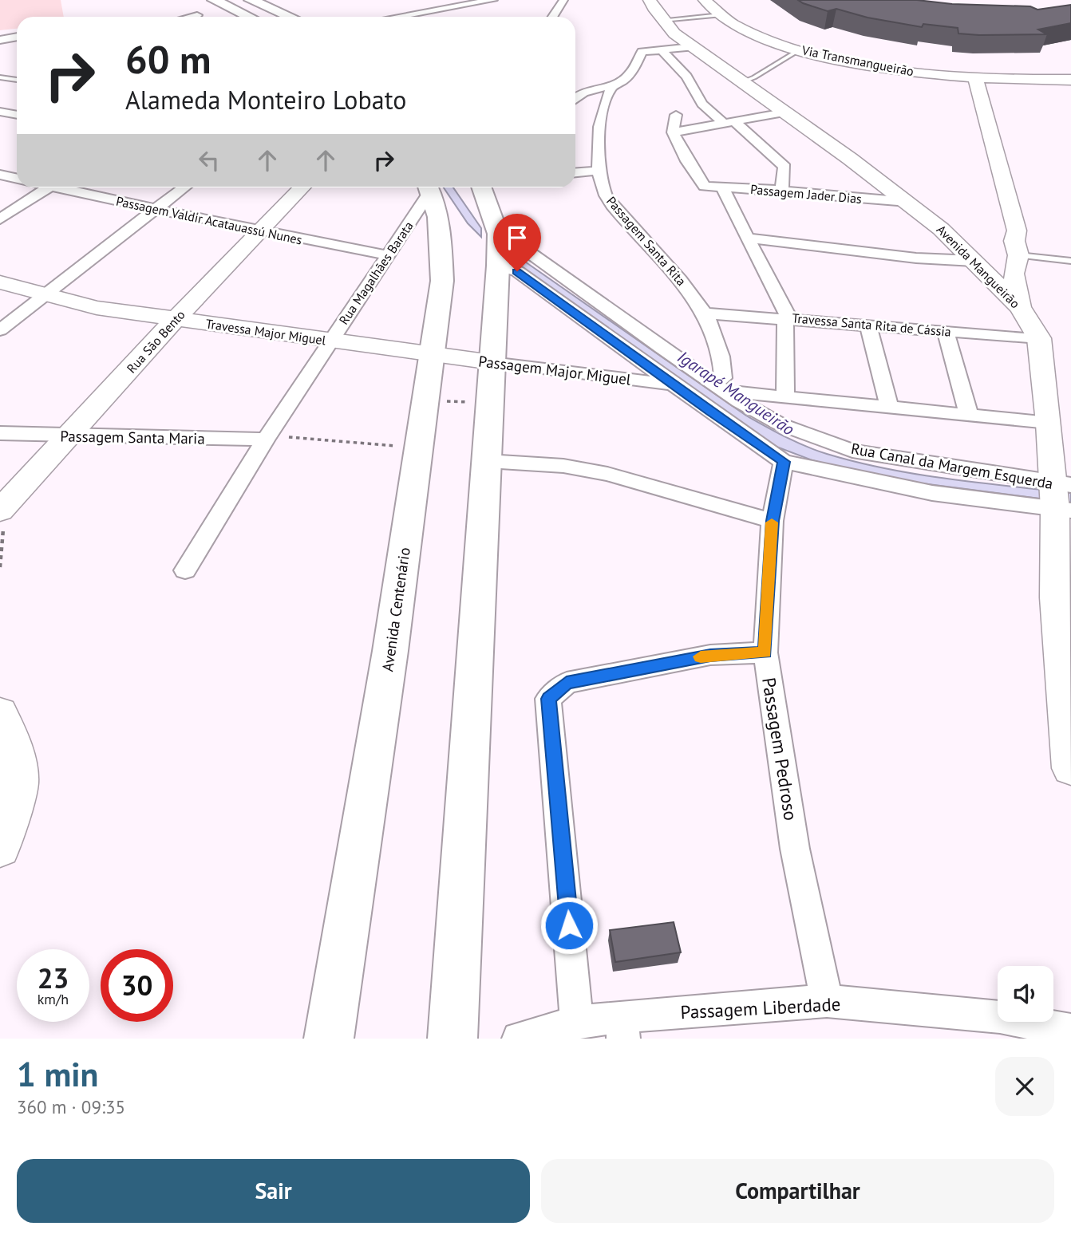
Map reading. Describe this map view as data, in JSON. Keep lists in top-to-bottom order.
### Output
{
  "streets": {
    "main road": ["Avenida Centenário"],
    "street": [
      "Via Transmangueirão",
      "Passagem Jader Dias",
      "Passagem Valdir Acatauassú Nunes",
      "Passagem Santa Rita",
      "Avenida Mangueirão",
      "Rua Magalhães Barata",
      "Travessa Santa Rita de Cássia",
      "Travessa Major Miguel",
      "Rua São Bento",
      "Passagem Major Miguel",
      "Passagem Santa Maria",
      "Rua Canal da Margem Esquerda",
      "Passagem Pedroso",
      "Passagem Liberdade"
    ]
  },
  "crossings": [
    ["Passagem Jader Dias", "Avenida Mangueirão"],
    ["Passagem Valdir Acatauassú Nunes", "Rua Magalhães Barata"],
    ["Passagem Valdir Acatauassú Nunes", "Rua São Bento"],
    ["Passagem Santa Rita", "Travessa Santa Rita de Cássia"],
    ["Passagem Santa Rita", "Rua Canal da Margem Esquerda"],
    ["Avenida Mangueirão", "Travessa Santa Rita de Cássia"],
    ["Avenida Mangueirão", "Rua Canal da Margem Esquerda"],
    ["Rua Magalhães Barata", "Travessa Major Miguel"],
    ["Rua Magalhães Barata", "Passagem Santa Maria"],
    ["Travessa Major Miguel", "Rua São Bento"],
    ["Travessa Major Miguel", "Passagem Major Miguel"],
    ["Travessa Major Miguel", "Avenida Centenário"],
    ["Rua São Bento", "Passagem Santa Maria"],
    ["Passagem Major Miguel", "Avenida Centenário"],
    ["Passagem Pedroso", "Passagem Liberdade"]
  ],
  "water": ["Igarapé Mangueirão"],
  "page": {
    "turn": ["60 m", "Alameda Monteiro Lobato"],
    "speed": "23 km/h",
    "limit": "30",
    "heading": ["1 min", "360 m · 09:35"],
    "buttons": ["Sair", "Compartilhar"]
  }
}
